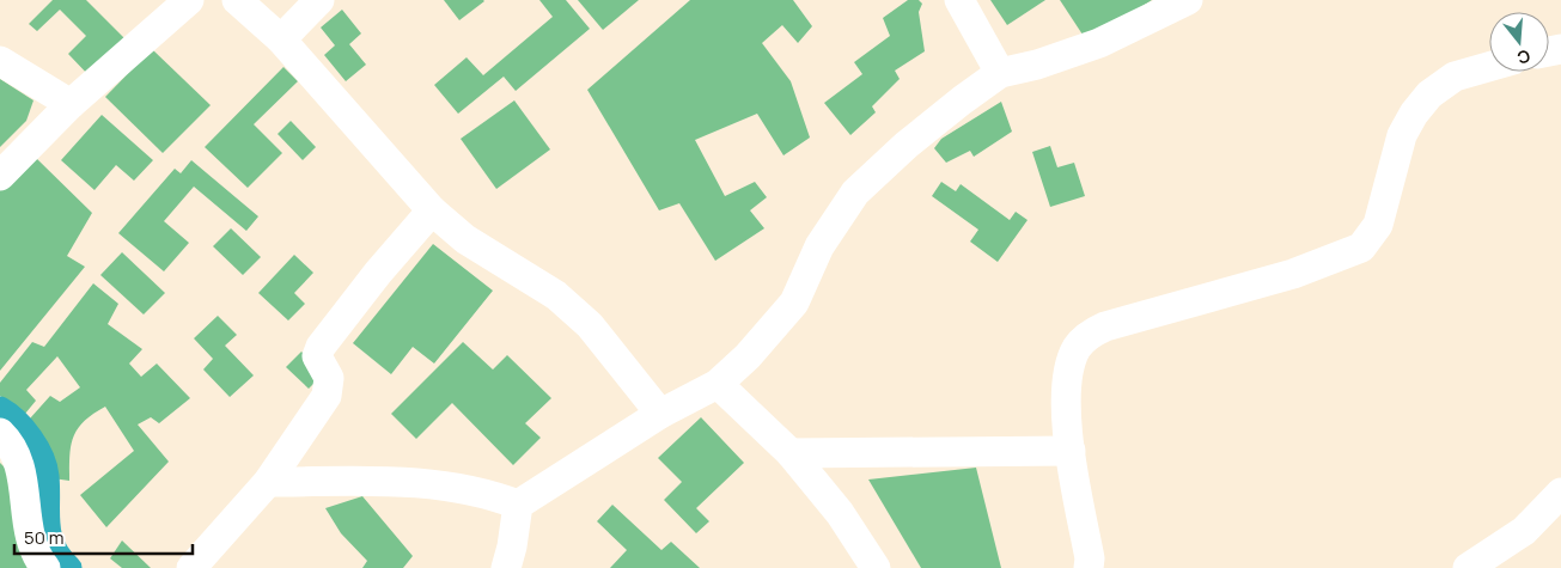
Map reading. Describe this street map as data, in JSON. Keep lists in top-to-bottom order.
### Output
{
  "scale_bar": "50 m",
  "north": "bottom"
}
